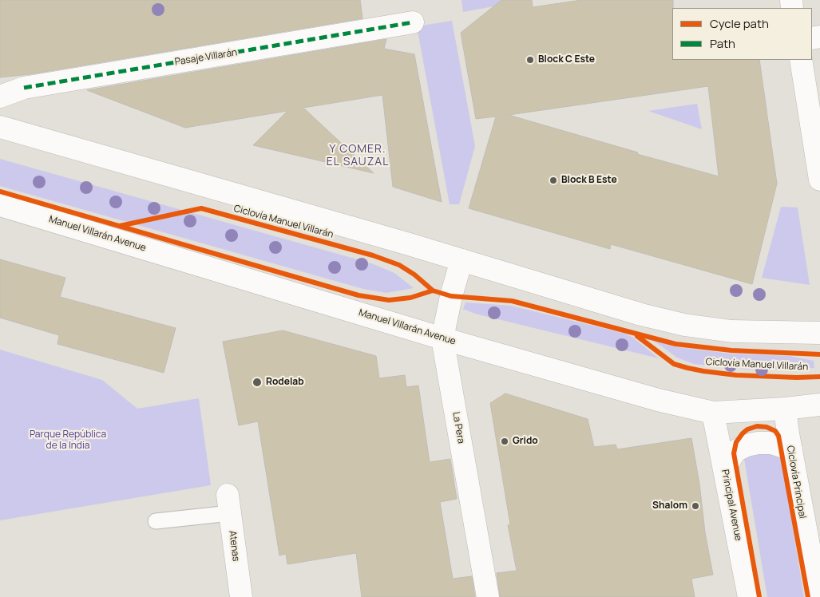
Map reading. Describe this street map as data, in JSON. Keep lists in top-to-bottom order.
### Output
{
  "streets": {
    "main road": [
      "Pasaje Villarán",
      "Manuel Villarán Avenue",
      "La Pera",
      "Principal Avenue",
      "Atenas"
    ],
    "cycle path": ["Ciclovía Manuel Villarán", "Ciclovía Principal"]
  },
  "crossings": [
    ["Manuel Villarán Avenue", "La Pera"],
    ["Manuel Villarán Avenue", "Principal Avenue"]
  ],
  "districts": ["Y COMER. EL SAUZAL"],
  "parks": ["Parque República de la India"],
  "places": [
    "Block C Este",
    "Block B Este",
    "Rodelab",
    "Grido",
    "Shalom"
  ],
  "legend": ["Cycle path", "Path"]
}
